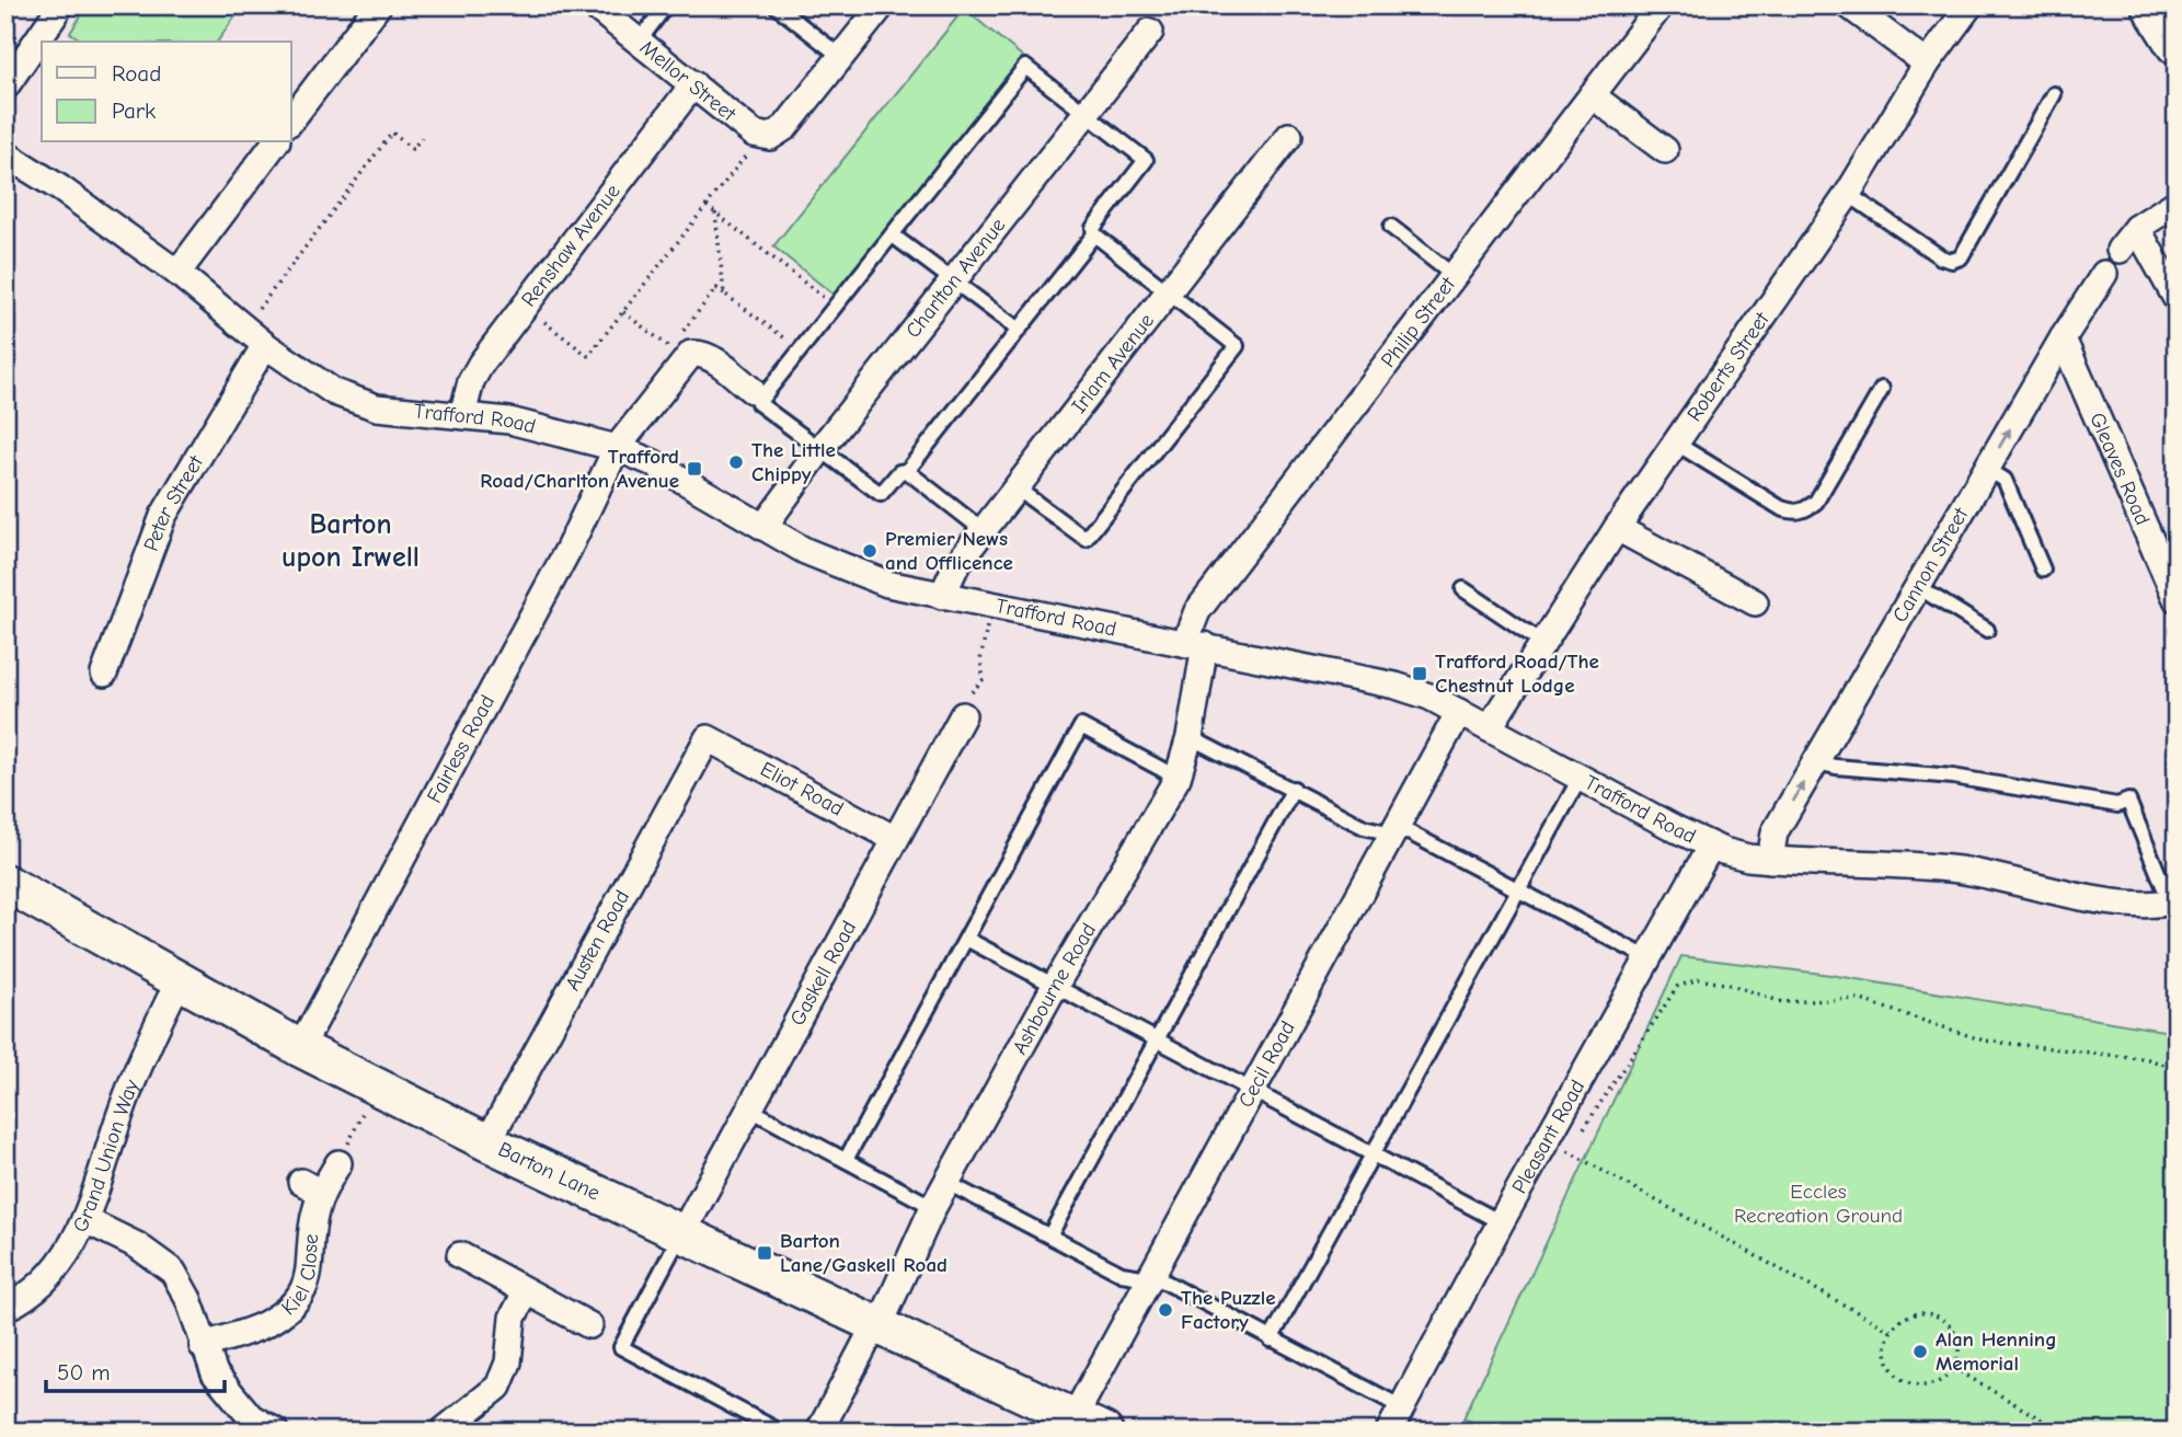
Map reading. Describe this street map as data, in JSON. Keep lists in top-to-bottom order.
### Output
{
  "streets": {
    "main road": ["Barton Lane"],
    "street": [
      "Mellor Street",
      "Renshaw Avenue",
      "Charlton Avenue",
      "Philip Street",
      "Irlam Avenue",
      "Roberts Street",
      "Trafford Road",
      "Gleaves Road",
      "Peter Street",
      "Cannon Street",
      "Fairless Road",
      "Eliot Road",
      "Austen Road",
      "Gaskell Road",
      "Ashbourne Road",
      "Cecil Road",
      "Pleasant Road",
      "Grand Union Way",
      "Kiel Close"
    ]
  },
  "crossings": [
    ["Mellor Street", "Renshaw Avenue"],
    ["Renshaw Avenue", "Trafford Road"],
    ["Charlton Avenue", "Trafford Road"],
    ["Philip Street", "Trafford Road"],
    ["Philip Street", "Ashbourne Road"],
    ["Irlam Avenue", "Trafford Road"],
    ["Roberts Street", "Trafford Road"],
    ["Trafford Road", "Peter Street"],
    ["Trafford Road", "Cannon Street"],
    ["Trafford Road", "Fairless Road"],
    ["Trafford Road", "Ashbourne Road"],
    ["Trafford Road", "Cecil Road"],
    ["Trafford Road", "Pleasant Road"],
    ["Gleaves Road", "Cannon Street"],
    ["Fairless Road", "Barton Lane"],
    ["Eliot Road", "Austen Road"],
    ["Eliot Road", "Gaskell Road"],
    ["Austen Road", "Barton Lane"],
    ["Gaskell Road", "Barton Lane"],
    ["Ashbourne Road", "Barton Lane"],
    ["Cecil Road", "Barton Lane"],
    ["Grand Union Way", "Barton Lane"]
  ],
  "one_way": ["Cannon Street"],
  "districts": ["Barton upon Irwell"],
  "parks": ["Eccles Recreation Ground"],
  "places": {
    "other": [
      "The Little Chippy",
      "Premier News and Offlicence",
      "The Puzzle Factory",
      "Alan Henning Memorial"
    ],
    "transit": ["Trafford Road/Charlton Avenue", "Trafford Road/The Chestnut Lodge", "Barton Lane/Gaskell Road"]
  },
  "legend": ["Road", "Park"],
  "scale_bar": "50 m"
}
